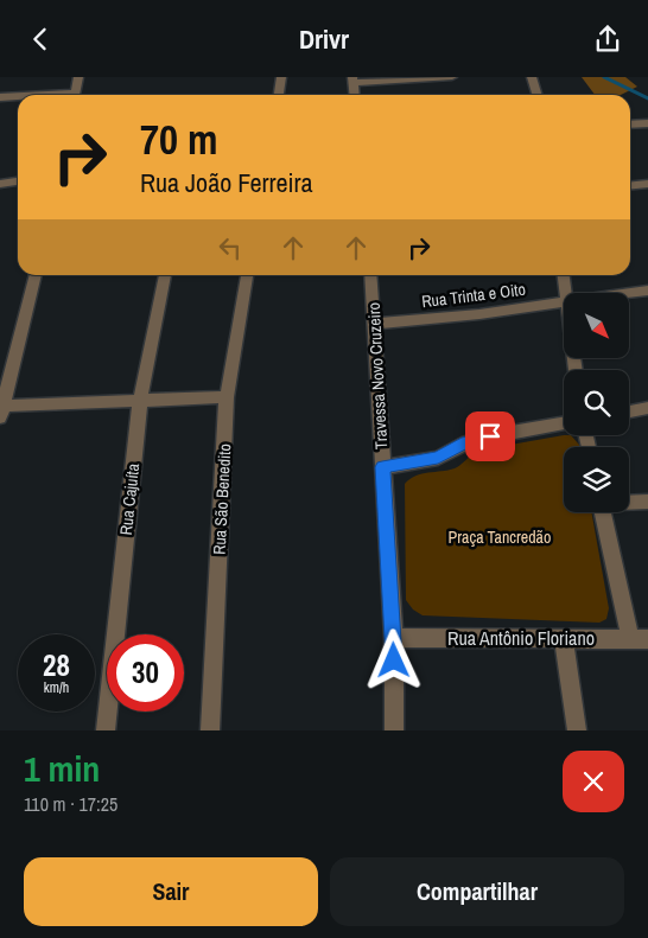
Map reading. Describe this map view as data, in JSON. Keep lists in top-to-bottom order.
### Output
{
  "streets": {
    "street": [
      "Rua Trinta e Oito",
      "Travessa Novo Cruzeiro",
      "Rua Cajuíta",
      "Rua São Benedito",
      "Rua Antônio Floriano"
    ]
  },
  "crossings": [
    ["Rua Trinta e Oito", "Travessa Novo Cruzeiro"],
    ["Travessa Novo Cruzeiro", "Rua Antônio Floriano"]
  ],
  "parks": ["Praça Tancredão"],
  "north": "bottom right",
  "page": {
    "header": "Drivr",
    "turn": ["70 m", "Rua João Ferreira"],
    "speed": "28 km/h",
    "limit": "30",
    "heading": ["1 min", "110 m · 17:25"],
    "buttons": ["Sair", "Compartilhar"]
  }
}
